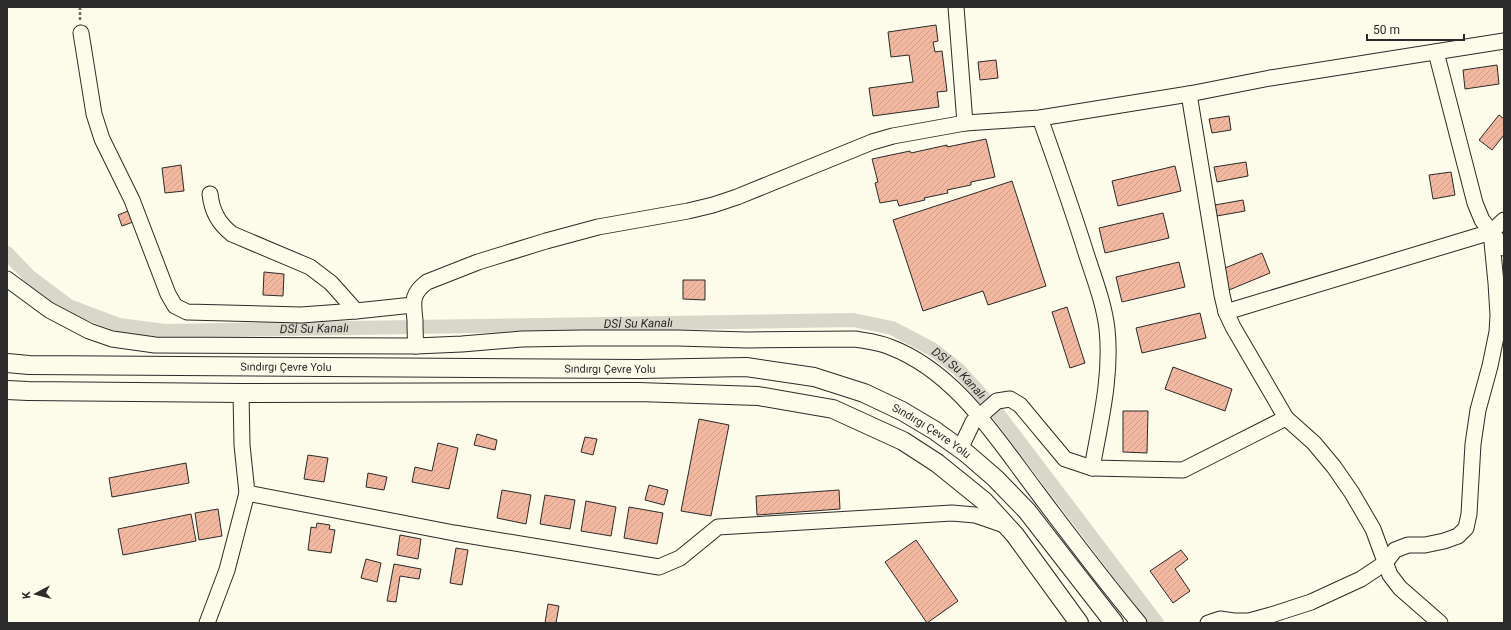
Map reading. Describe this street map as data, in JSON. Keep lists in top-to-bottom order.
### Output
{
  "streets": {
    "main road": ["Sındırgı Çevre Yolu"]
  },
  "water": ["DSİ Su Kanalı"],
  "scale_bar": "50 m",
  "north": "left"
}
